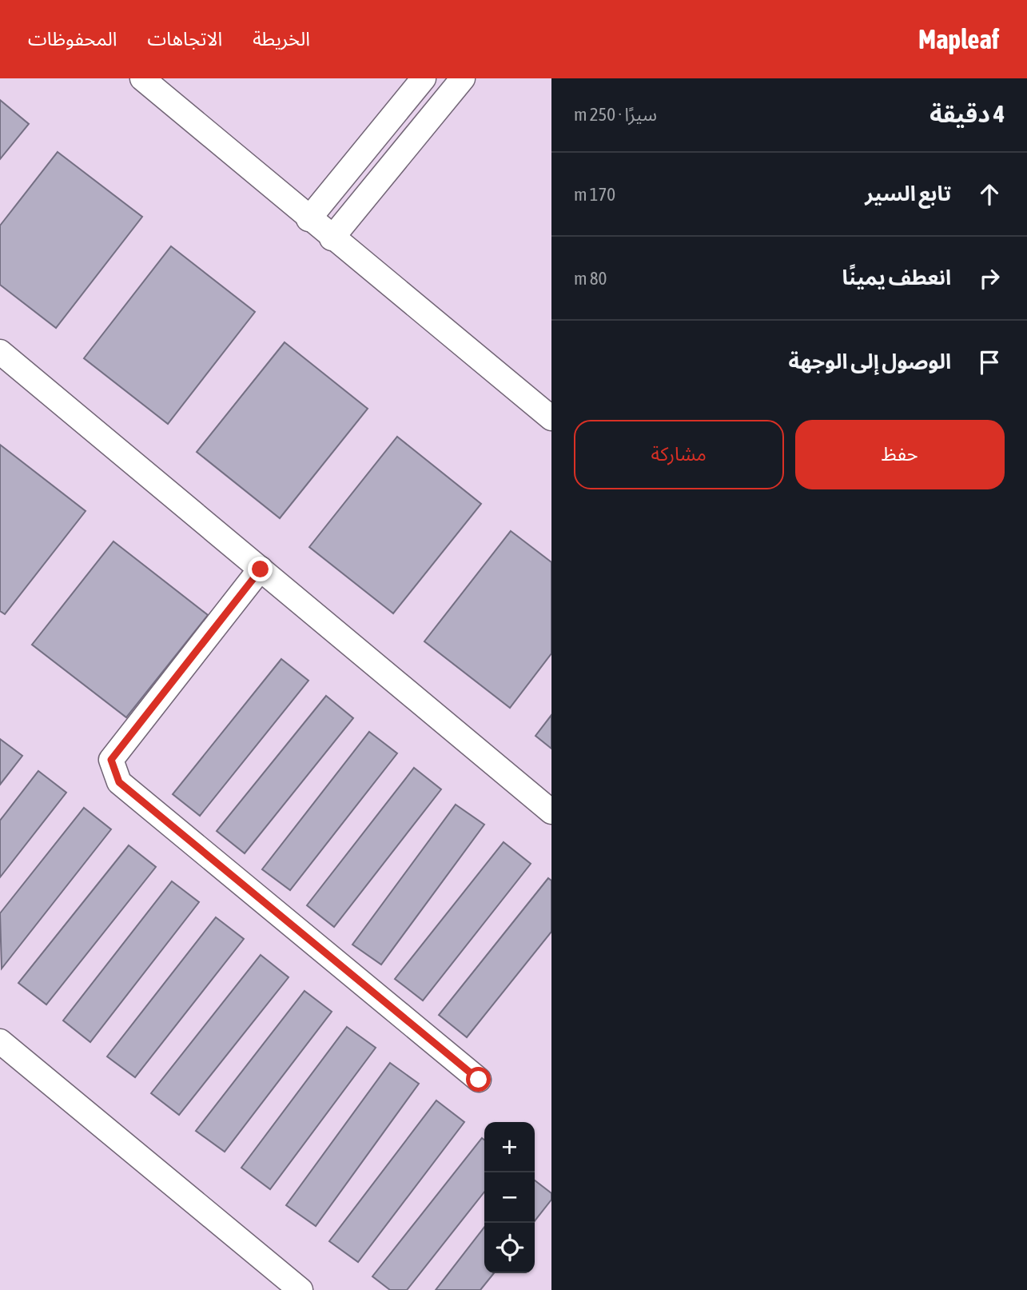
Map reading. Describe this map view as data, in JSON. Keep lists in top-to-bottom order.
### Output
{
  "page": {
    "header": "Mapleaf",
    "nav": ["الخريطة", "الاتجاهات", "المحفوظات"],
    "heading": ["4 دقيقة", "سيرًا · 250 m"],
    "list": [
      ["تابع السير", "170 m"],
      ["انعطف يمينًا", "80 m"],
      "الوصول إلى الوجهة"
    ],
    "buttons": ["حفظ", "مشاركة"],
    "map_buttons": ["+", "−"]
  }
}
